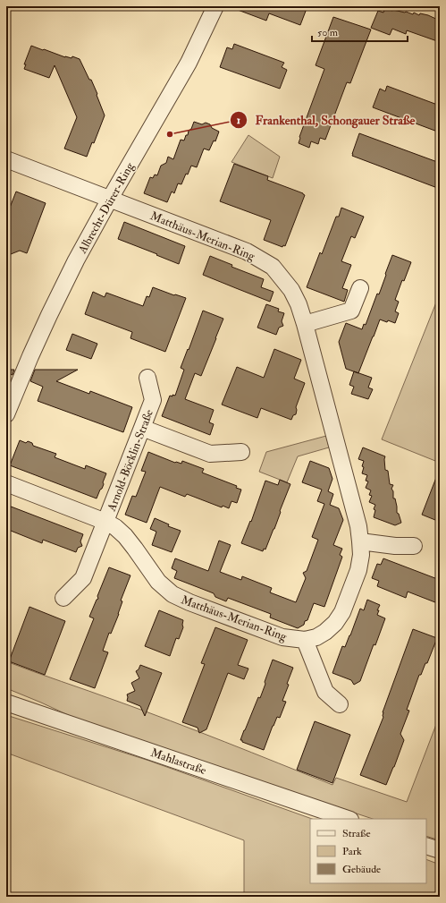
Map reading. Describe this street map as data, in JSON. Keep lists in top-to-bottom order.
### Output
{
  "streets": {
    "street": [
      "Albrecht-Dürer-Ring",
      "Matthäus-Merian-Ring",
      "Arnold-Böcklin-Straße",
      "Mahlastraße"
    ]
  },
  "crossings": [
    ["Albrecht-Dürer-Ring", "Matthäus-Merian-Ring"],
    ["Matthäus-Merian-Ring", "Arnold-Böcklin-Straße"]
  ],
  "places": ["Frankenthal, Schongauer Straße"],
  "legend": ["Straße", "Park", "Gebäude"],
  "scale_bar": "50 m"
}
